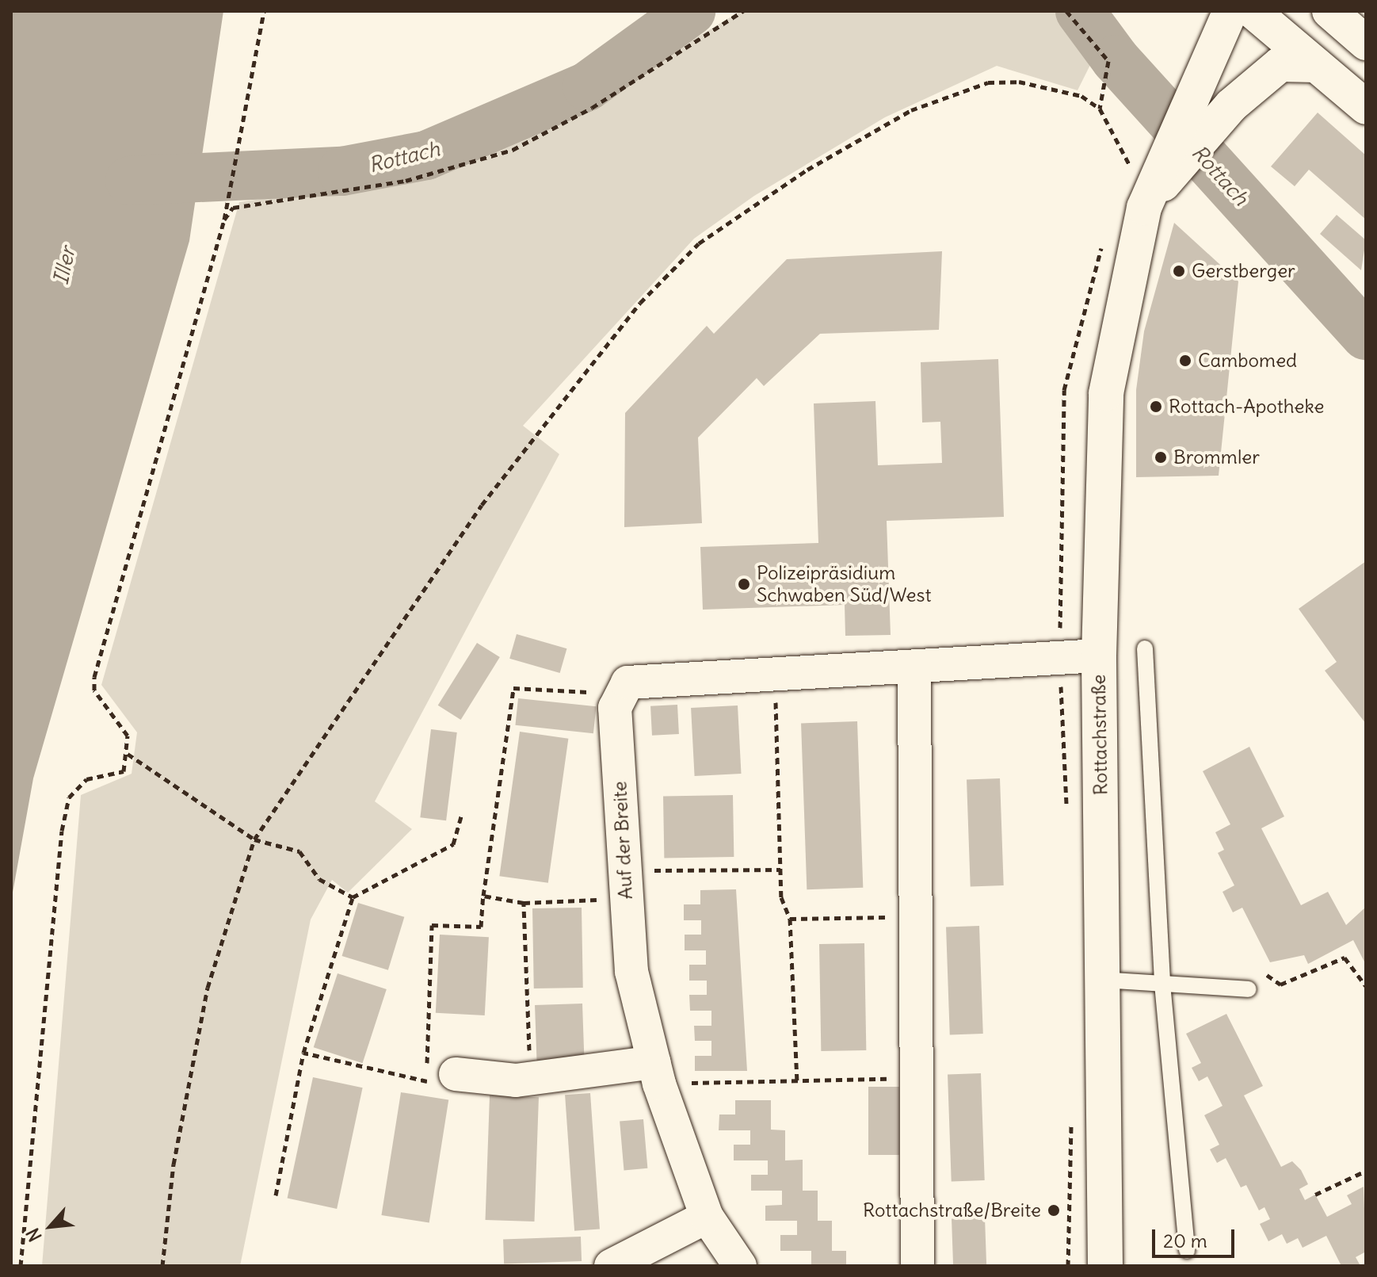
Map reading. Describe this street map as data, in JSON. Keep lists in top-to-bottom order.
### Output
{
  "streets": {
    "main road": ["Rottachstraße"],
    "street": ["Auf der Breite"]
  },
  "water": ["Rottach", "Iller"],
  "places": [
    "Gerstberger",
    "Cambomed",
    "Rottach-Apotheke",
    "Brommler",
    "Polizeipräsidium Schwaben Süd/West",
    "Rottachstraße/Breite"
  ],
  "scale_bar": "20 m",
  "north": "bottom left"
}
